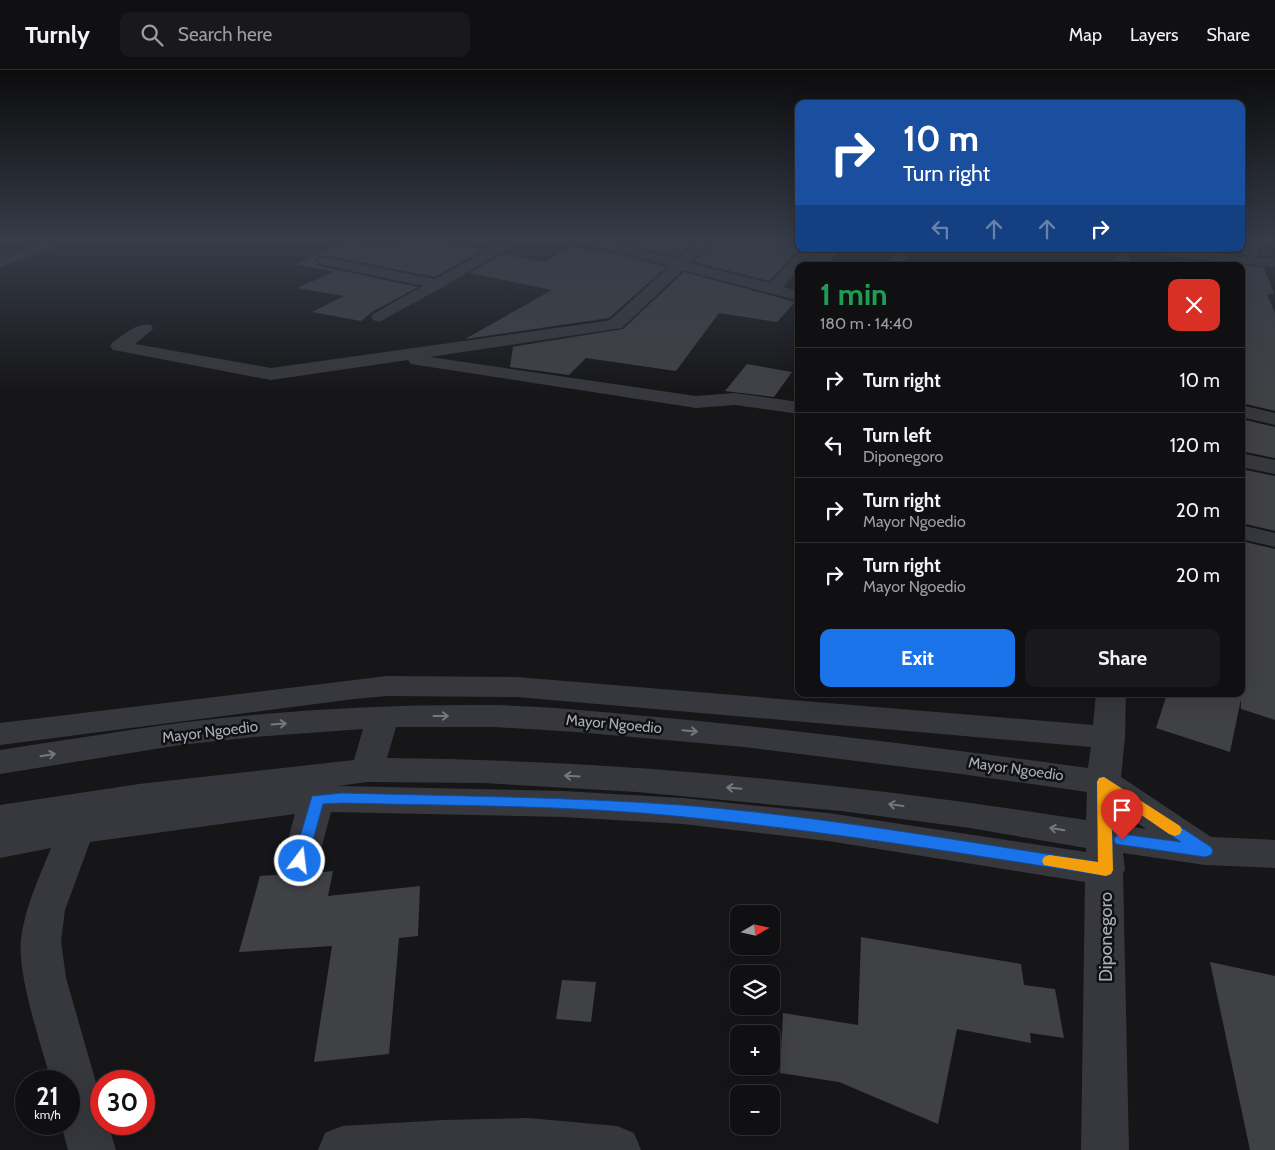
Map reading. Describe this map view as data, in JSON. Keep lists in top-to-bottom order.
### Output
{
  "streets": {
    "street": ["Mayor Ngoedio", "Diponegoro"]
  },
  "crossings": [
    ["Mayor Ngoedio", "Diponegoro"]
  ],
  "north": "right",
  "page": {
    "header": "Turnly",
    "search": "Search here",
    "nav": ["Map", "Layers", "Share"],
    "turn": ["10 m", "Turn right"],
    "heading": ["1 min", "180 m · 14:40"],
    "list": [
      {
        "name": "Turn right",
        "value": "10 m"
      },
      {
        "name": "Turn left",
        "note": "Diponegoro",
        "value": "120 m"
      },
      {
        "name": "Turn right",
        "note": "Mayor Ngoedio",
        "value": "20 m"
      },
      {
        "name": "Turn right",
        "note": "Mayor Ngoedio",
        "value": "20 m"
      }
    ],
    "buttons": ["Exit", "Share"],
    "map_buttons": ["+", "−"],
    "speed": "21 km/h",
    "limit": "30"
  }
}
